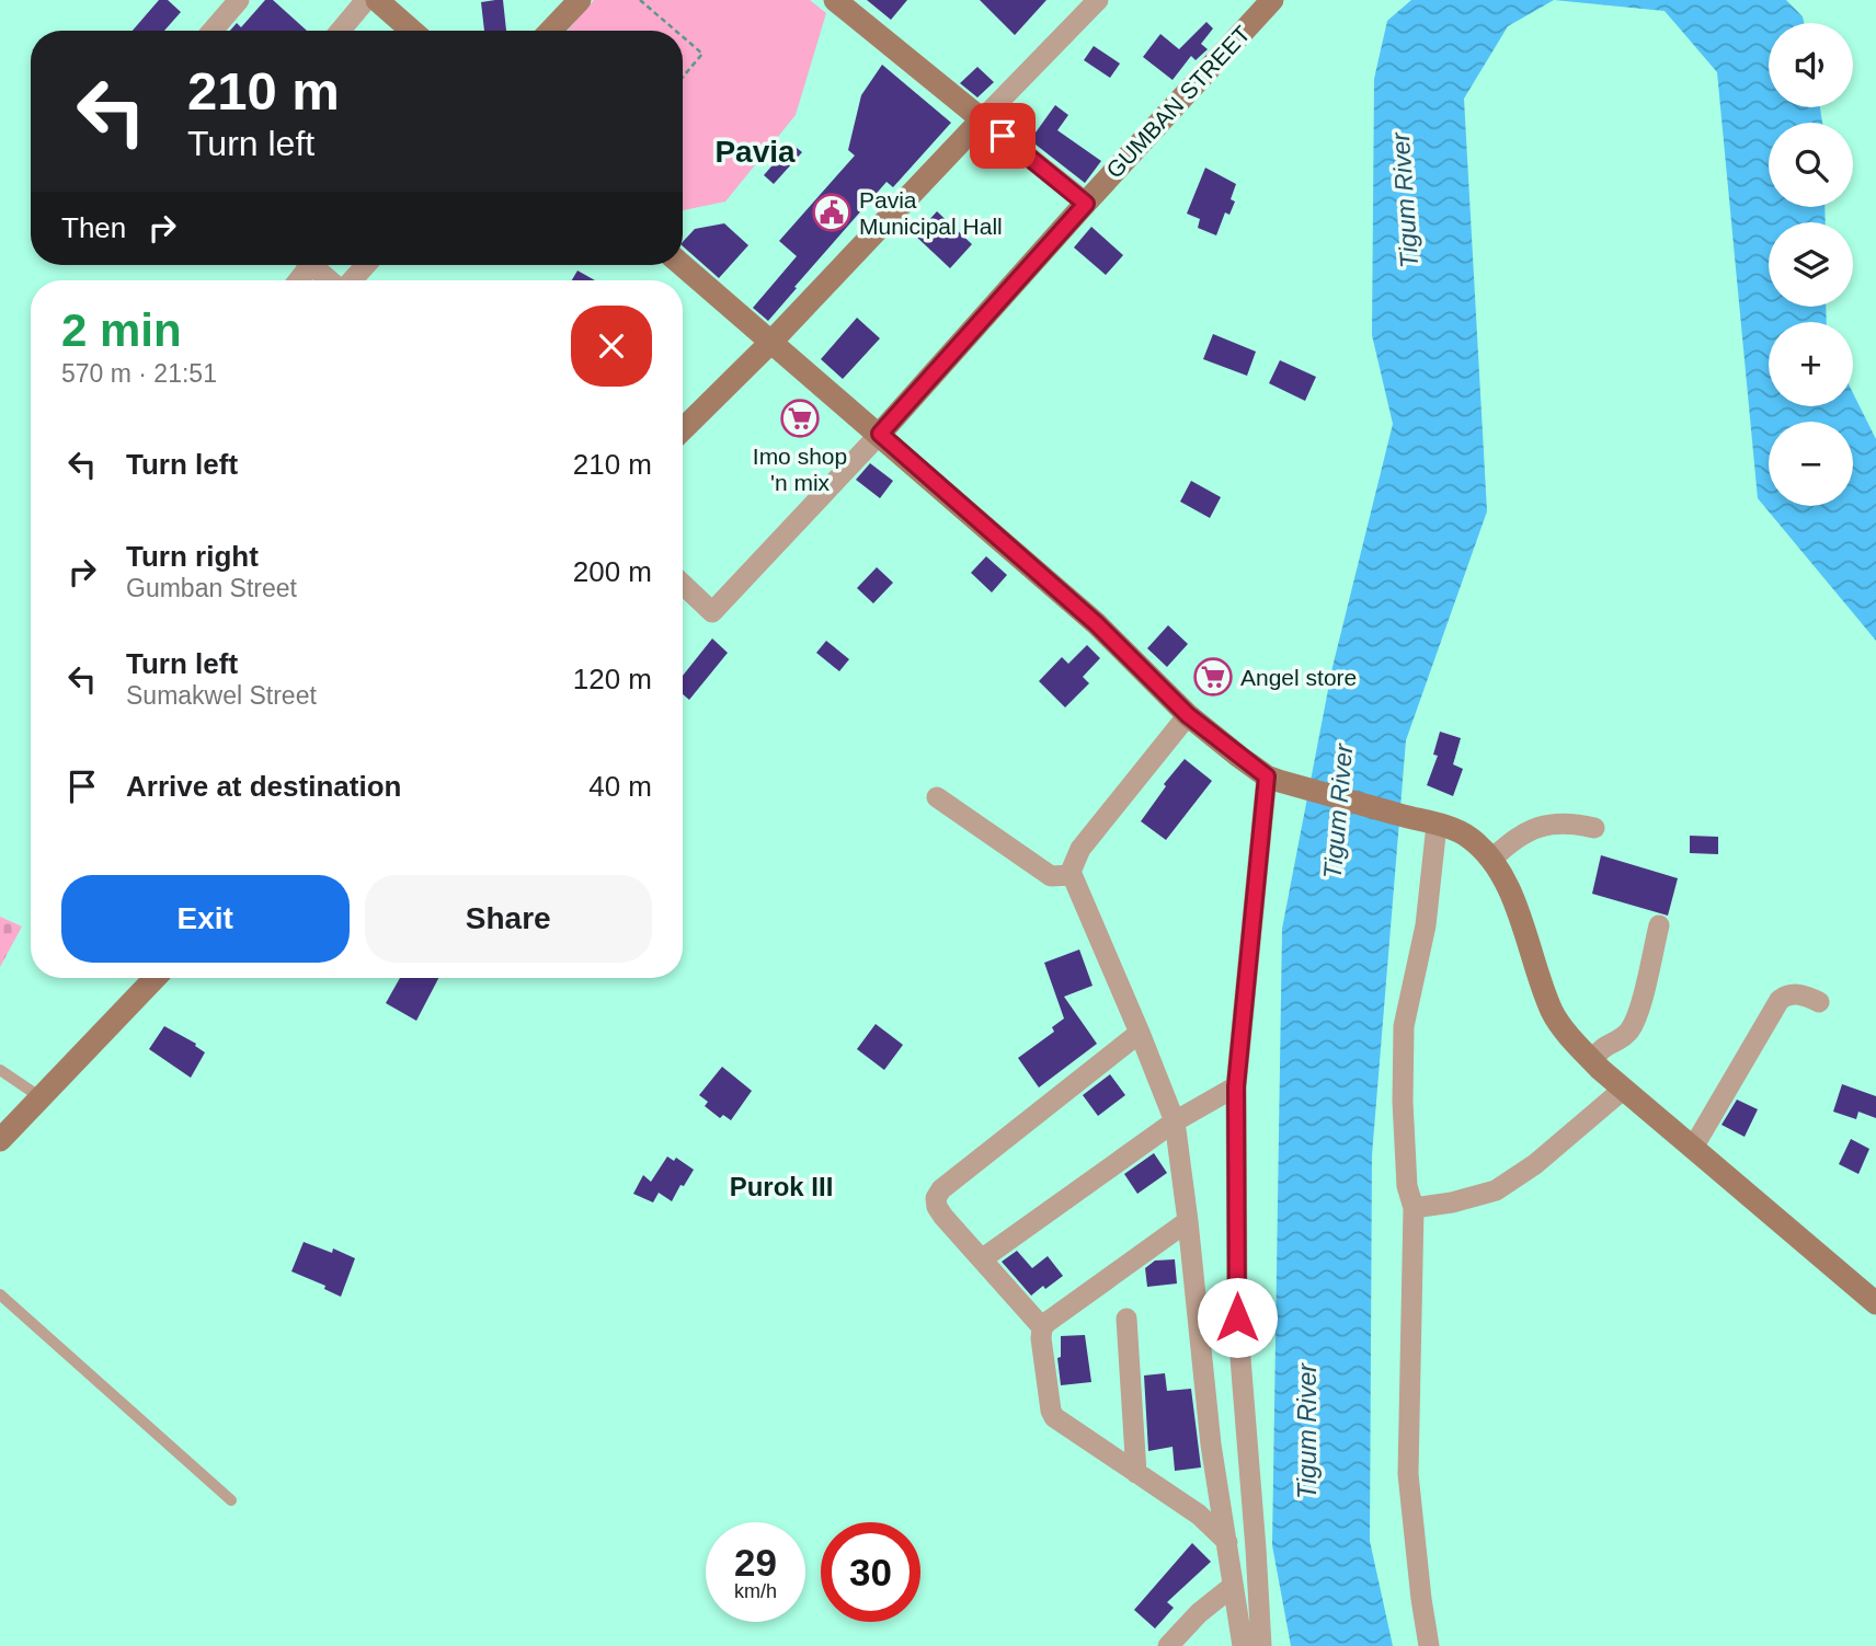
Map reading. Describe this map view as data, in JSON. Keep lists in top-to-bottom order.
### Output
{
  "streets": {
    "street": ["GUMBAN STREET"]
  },
  "districts": ["Pavia", "Purok III"],
  "water": ["Tigum River"],
  "places": {
    "public building": ["Pavia Municipal Hall"],
    "supermarket": ["Imo shop 'n mix", "Angel store"]
  },
  "page": {
    "map_buttons": ["+", "−"],
    "turn": ["210 m", "Turn left"],
    "then": "Then",
    "heading": ["2 min", "570 m · 21:51"],
    "list": [
      {
        "name": "Turn left",
        "value": "210 m"
      },
      {
        "name": "Turn right",
        "note": "Gumban Street",
        "value": "200 m"
      },
      {
        "name": "Turn left",
        "note": "Sumakwel Street",
        "value": "120 m"
      },
      {
        "name": "Arrive at destination",
        "value": "40 m"
      }
    ],
    "buttons": ["Exit", "Share"],
    "speed": "29 km/h",
    "limit": "30"
  }
}
